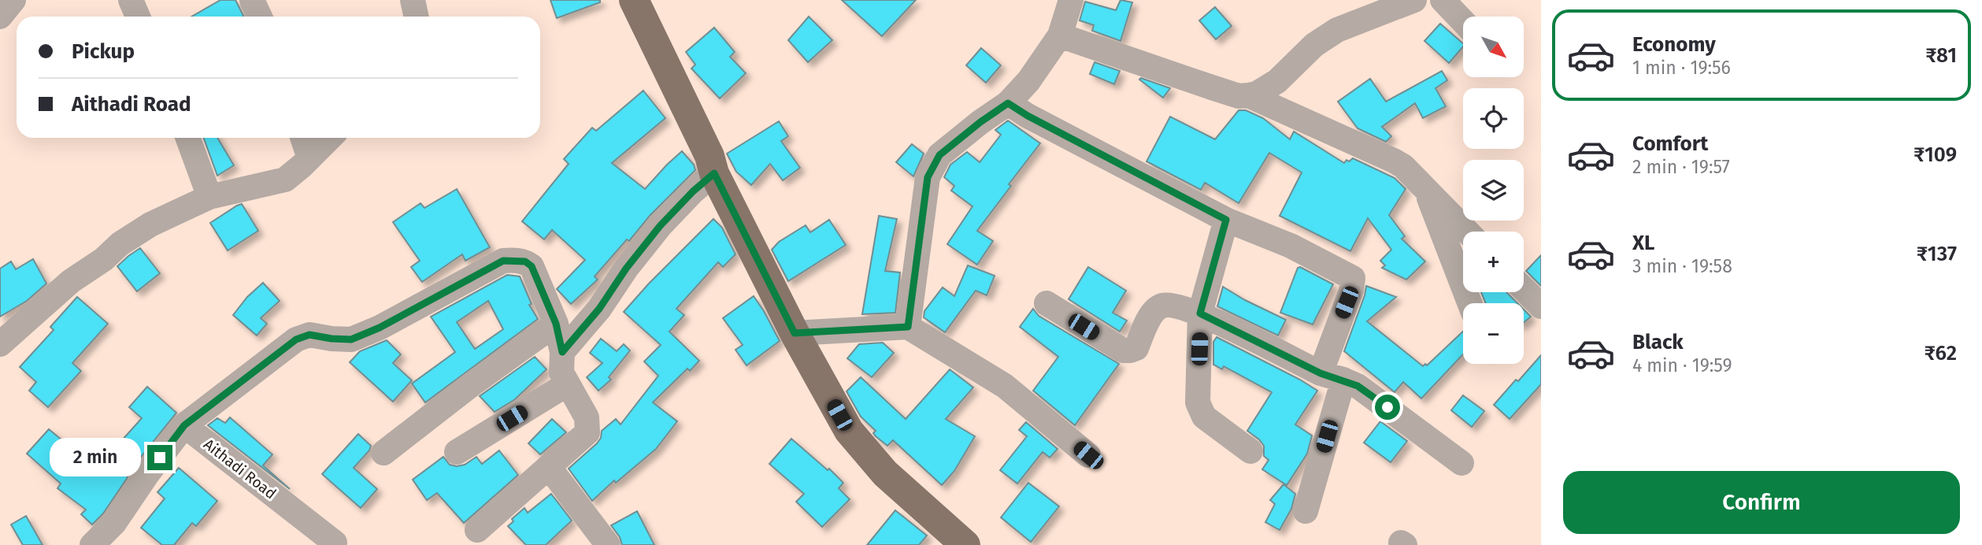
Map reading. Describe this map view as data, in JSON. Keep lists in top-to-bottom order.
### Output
{
  "streets": {
    "street": ["Aithadi Road"]
  },
  "north": "bottom right",
  "page": {
    "list": [
      {
        "name": "Economy",
        "note": "1 min · 19:56",
        "value": "₹81"
      },
      {
        "name": "Comfort",
        "note": "2 min · 19:57",
        "value": "₹109"
      },
      {
        "name": "XL",
        "note": "3 min · 19:58",
        "value": "₹137"
      },
      {
        "name": "Black",
        "note": "4 min · 19:59",
        "value": "₹62"
      }
    ],
    "map_buttons": ["+", "−"],
    "banner": ["Pickup", "Aithadi Road"],
    "bubble": "2 min",
    "buttons": "Confirm"
  }
}
